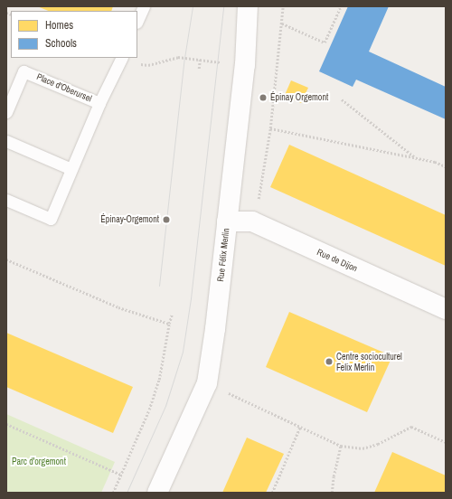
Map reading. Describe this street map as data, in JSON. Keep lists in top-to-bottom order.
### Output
{
  "streets": {
    "street": ["Rue Félix Merlin", "Rue de Dijon"],
    "lane": ["Place d'Oberursel"]
  },
  "crossings": [
    ["Rue Félix Merlin", "Rue de Dijon"]
  ],
  "parks": ["Parc d'orgemont"],
  "places": ["Épinay Orgemont", "Épinay-Orgemont", "Centre socioculturel Felix Merlin"],
  "legend": ["Homes", "Schools"]
}
